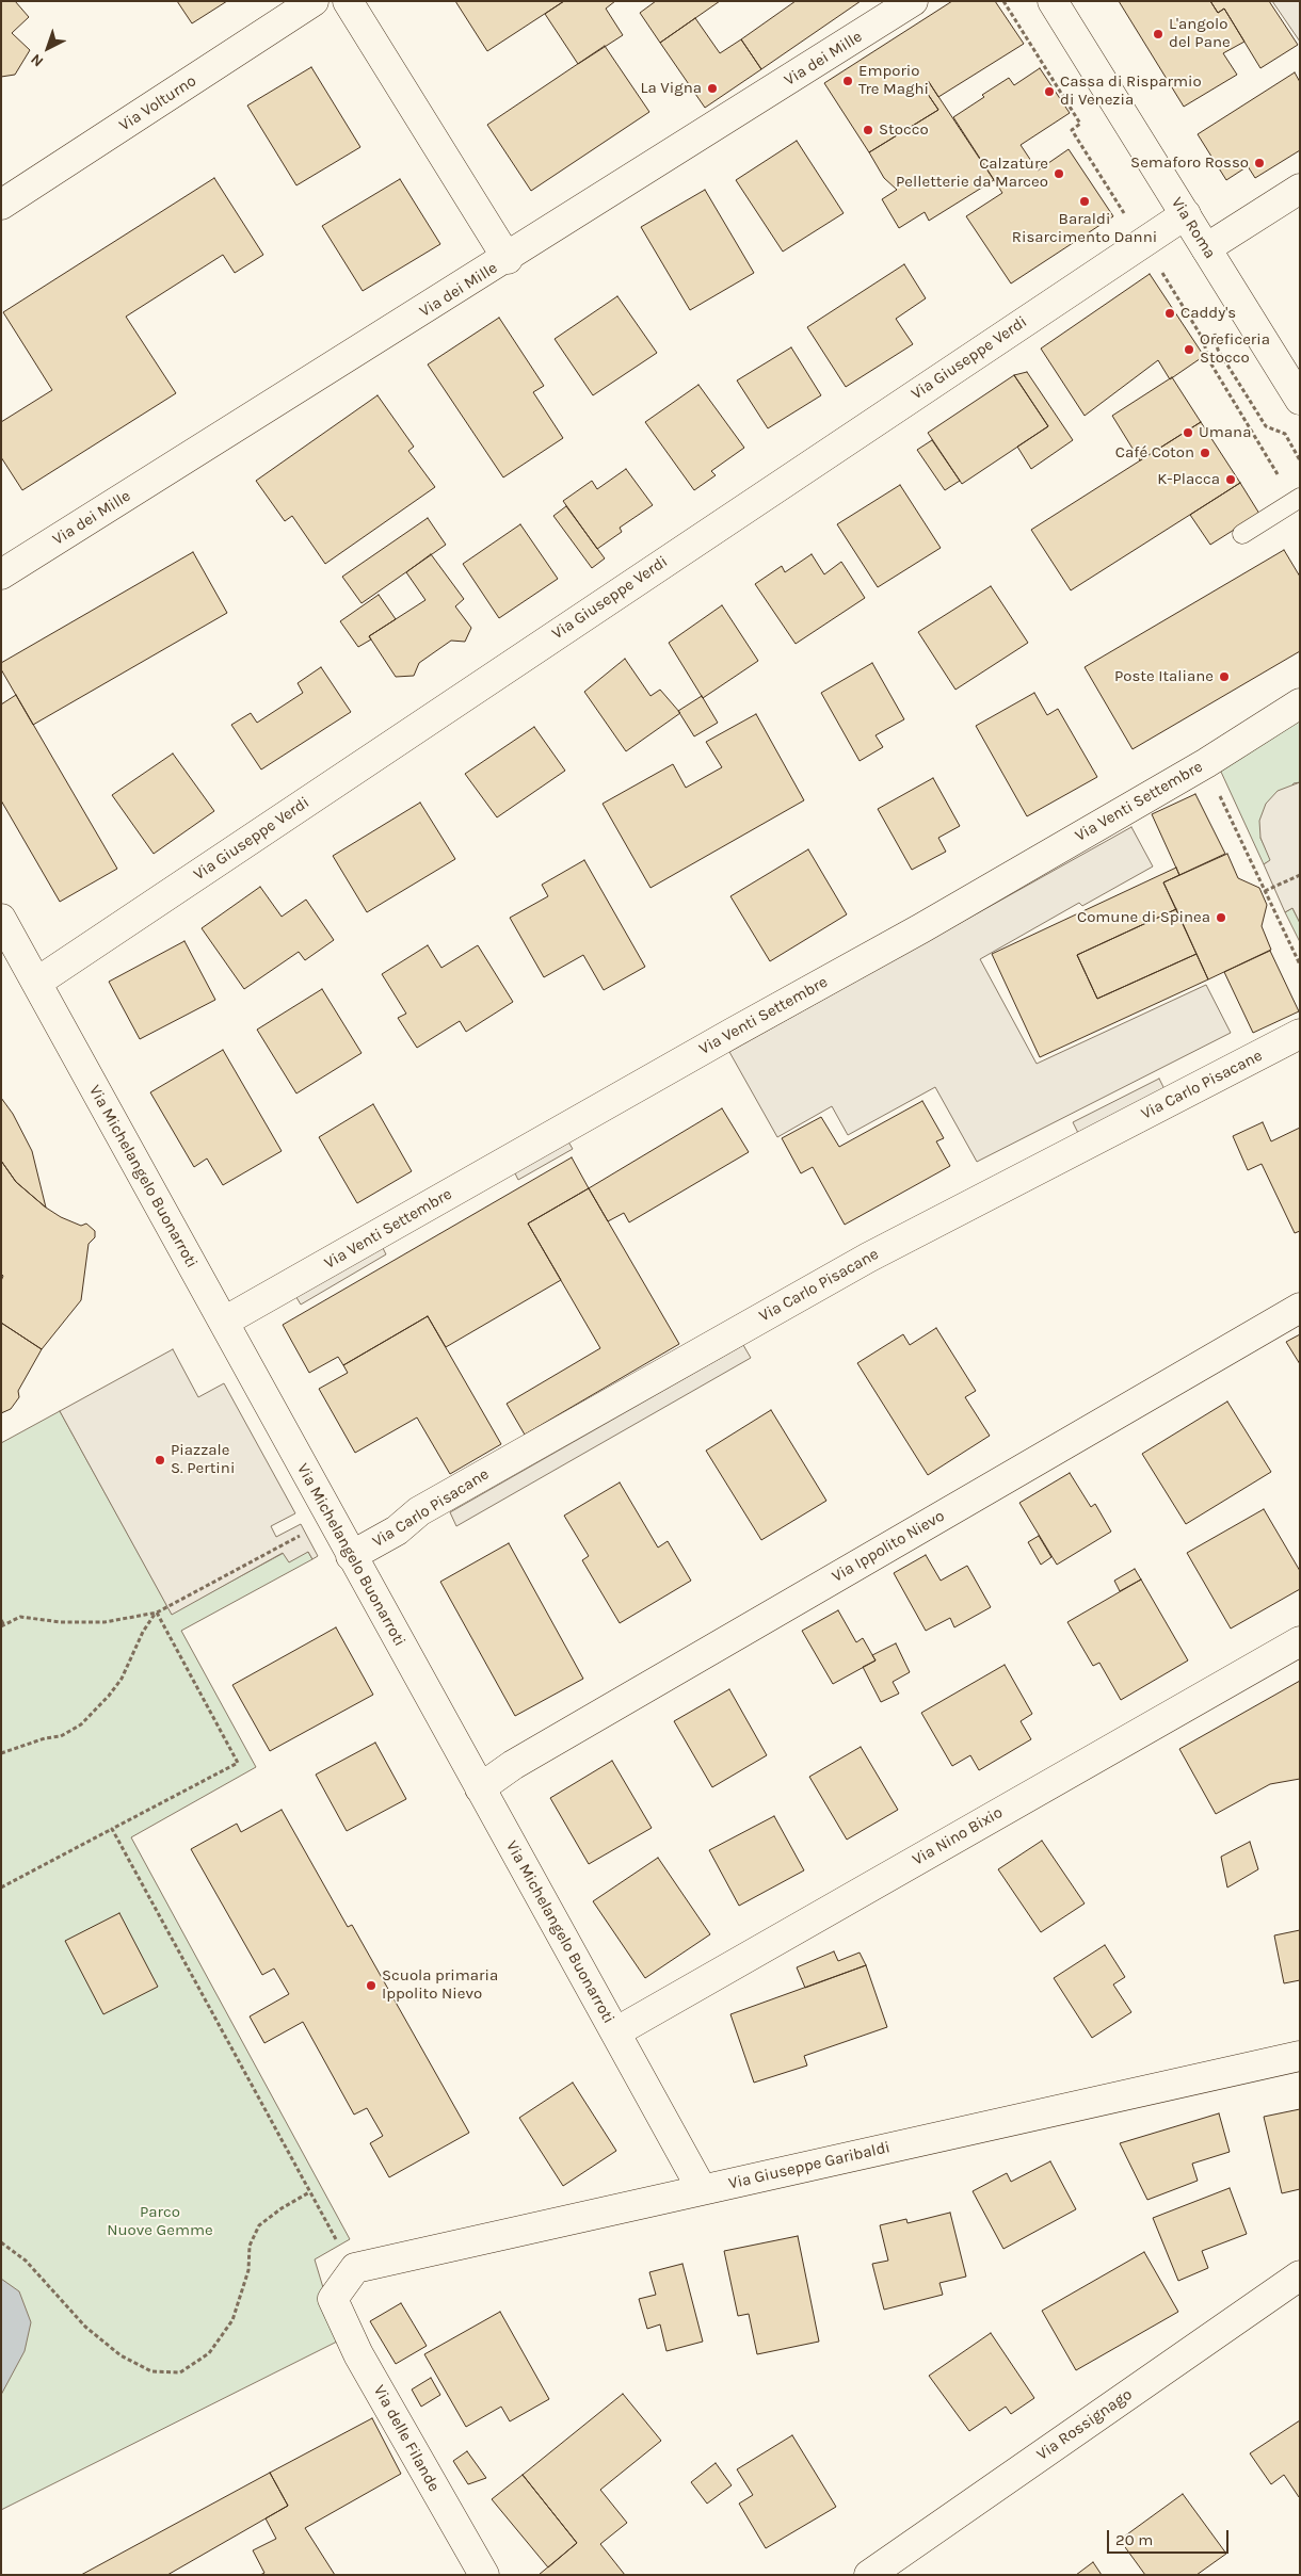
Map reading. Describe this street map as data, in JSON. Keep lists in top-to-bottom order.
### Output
{
  "streets": {
    "street": [
      "Via dei Mille",
      "Via Volturno",
      "Via Roma",
      "Via Giuseppe Verdi",
      "Via Venti Settembre",
      "Via Carlo Pisacane",
      "Via Michelangelo Buonarroti",
      "Via Ippolito Nievo",
      "Via Nino Bixio",
      "Via Giuseppe Garibaldi",
      "Via Rossignago",
      "Via delle Filande"
    ]
  },
  "crossings": [
    ["Via Roma", "Via Giuseppe Verdi"],
    ["Via Giuseppe Verdi", "Via Michelangelo Buonarroti"],
    ["Via Venti Settembre", "Via Michelangelo Buonarroti"],
    ["Via Carlo Pisacane", "Via Michelangelo Buonarroti"],
    ["Via Michelangelo Buonarroti", "Via Ippolito Nievo"],
    ["Via Michelangelo Buonarroti", "Via Nino Bixio"],
    ["Via Michelangelo Buonarroti", "Via Giuseppe Garibaldi"],
    ["Via Giuseppe Garibaldi", "Via delle Filande"]
  ],
  "parks": ["Parco Nuove Gemme"],
  "places": [
    "L'angolo del Pane",
    "Emporio Tre Maghi",
    "La Vigna",
    "Cassa di Risparmio di Venezia",
    "Stocco",
    "Semaforo Rosso",
    "Calzature Pelletterie da Marceo",
    "Baraldi Risarcimento Danni",
    "Caddy's",
    "Oreficeria Stocco",
    "Umana",
    "Café Coton",
    "K-Placca",
    "Poste Italiane",
    "Comune di Spinea",
    "Piazzale S. Pertini",
    "Scuola primaria Ippolito Nievo"
  ],
  "scale_bar": "20 m",
  "north": "bottom left"
}
